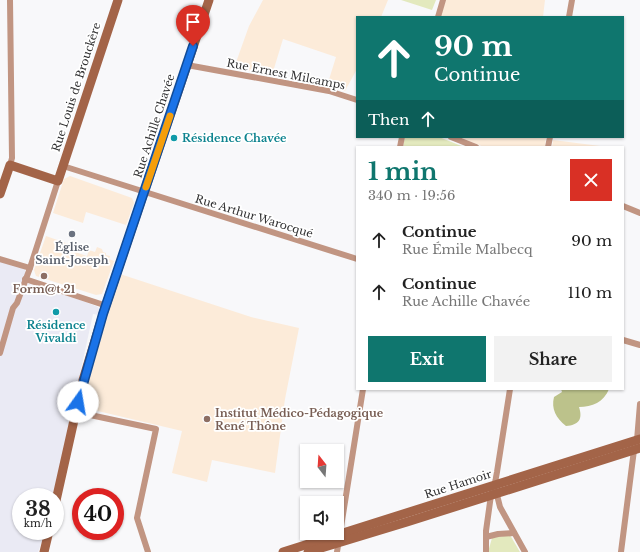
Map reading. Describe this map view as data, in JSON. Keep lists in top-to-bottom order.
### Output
{
  "streets": {
    "street": [
      "Rue Ernest Milcamps",
      "Rue Louis de Brouckère",
      "Rue Achille Chavée",
      "Rue Arthur Warocqué",
      "Rue Hamoir"
    ]
  },
  "crossings": [
    ["Rue Ernest Milcamps", "Rue Achille Chavée"],
    ["Rue Louis de Brouckère", "Rue Arthur Warocqué"],
    ["Rue Achille Chavée", "Rue Arthur Warocqué"]
  ],
  "places": [
    "Résidence Chavée",
    "Église Saint-Joseph",
    "Form@t 21",
    "Résidence Vivaldi",
    "Institut Médico-Pédagogique René Thône"
  ],
  "north": "top",
  "page": {
    "turn": ["90 m", "Continue"],
    "then": "Then",
    "heading": ["1 min", "340 m · 19:56"],
    "list": [
      {
        "name": "Continue",
        "note": "Rue Émile Malbecq",
        "value": "90 m"
      },
      {
        "name": "Continue",
        "note": "Rue Achille Chavée",
        "value": "110 m"
      }
    ],
    "buttons": ["Exit", "Share"],
    "speed": "38 km/h",
    "limit": "40"
  }
}
